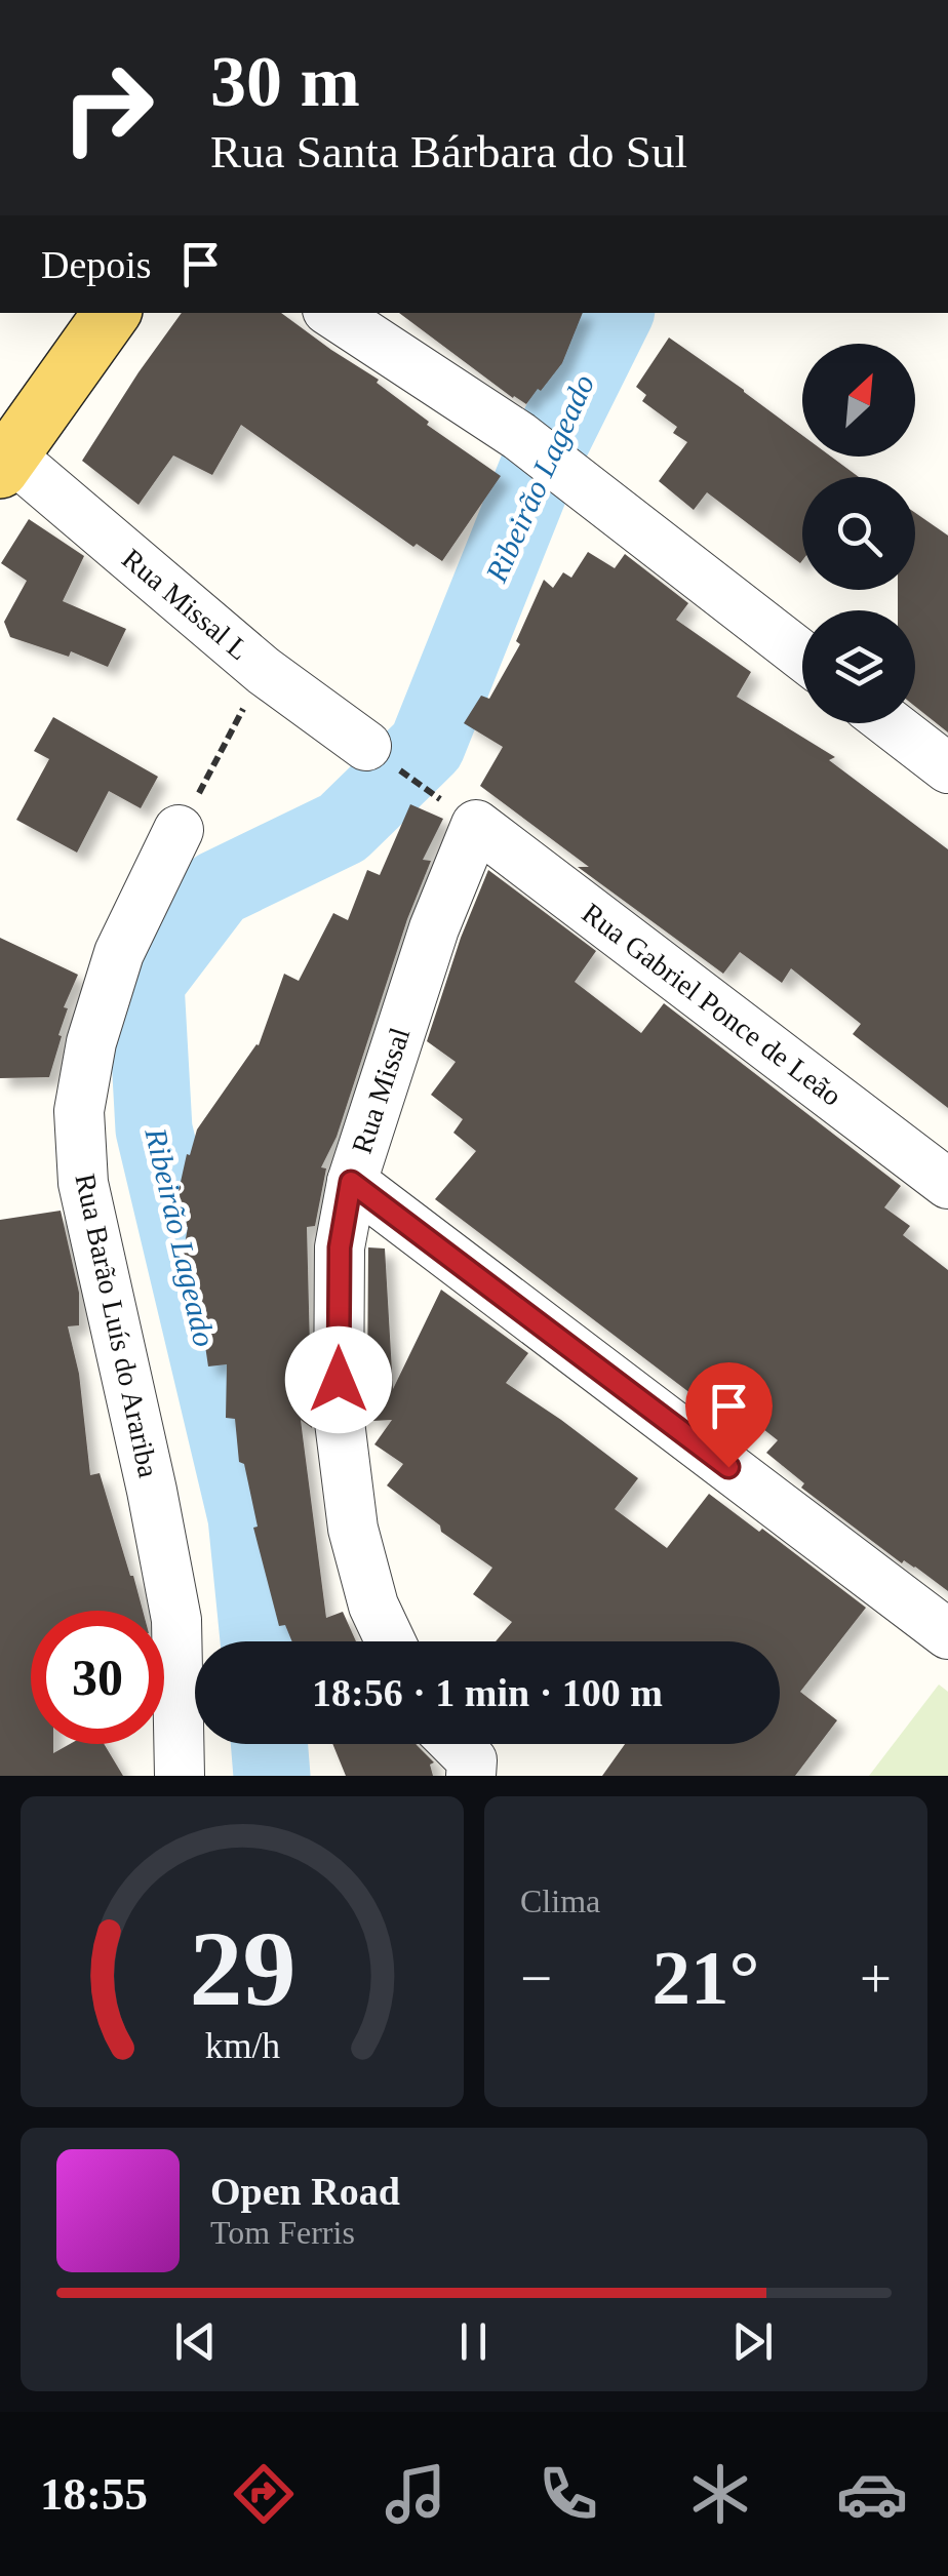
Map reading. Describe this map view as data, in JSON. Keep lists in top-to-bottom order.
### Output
{
  "streets": {
    "street": [
      "Rua Missal L",
      "Rua Gabriel Ponce de Leão",
      "Rua Missal",
      "Rua Barão Luís do Arariba"
    ]
  },
  "crossings": [
    ["Rua Gabriel Ponce de Leão", "Rua Missal"]
  ],
  "water": ["Ribeirão Lageado"],
  "north": "top right",
  "page": {
    "turn": ["30 m", "Rua Santa Bárbara do Sul"],
    "then": "Depois",
    "limit": "30",
    "trip": "18:56 · 1 min · 100 m",
    "tile": "Clima",
    "heat": ["−", "21°", "+"],
    "song": ["Open Road", "Tom Ferris"],
    "tabs": "18:55",
    "gauge": ["29", "km/h"]
  }
}
